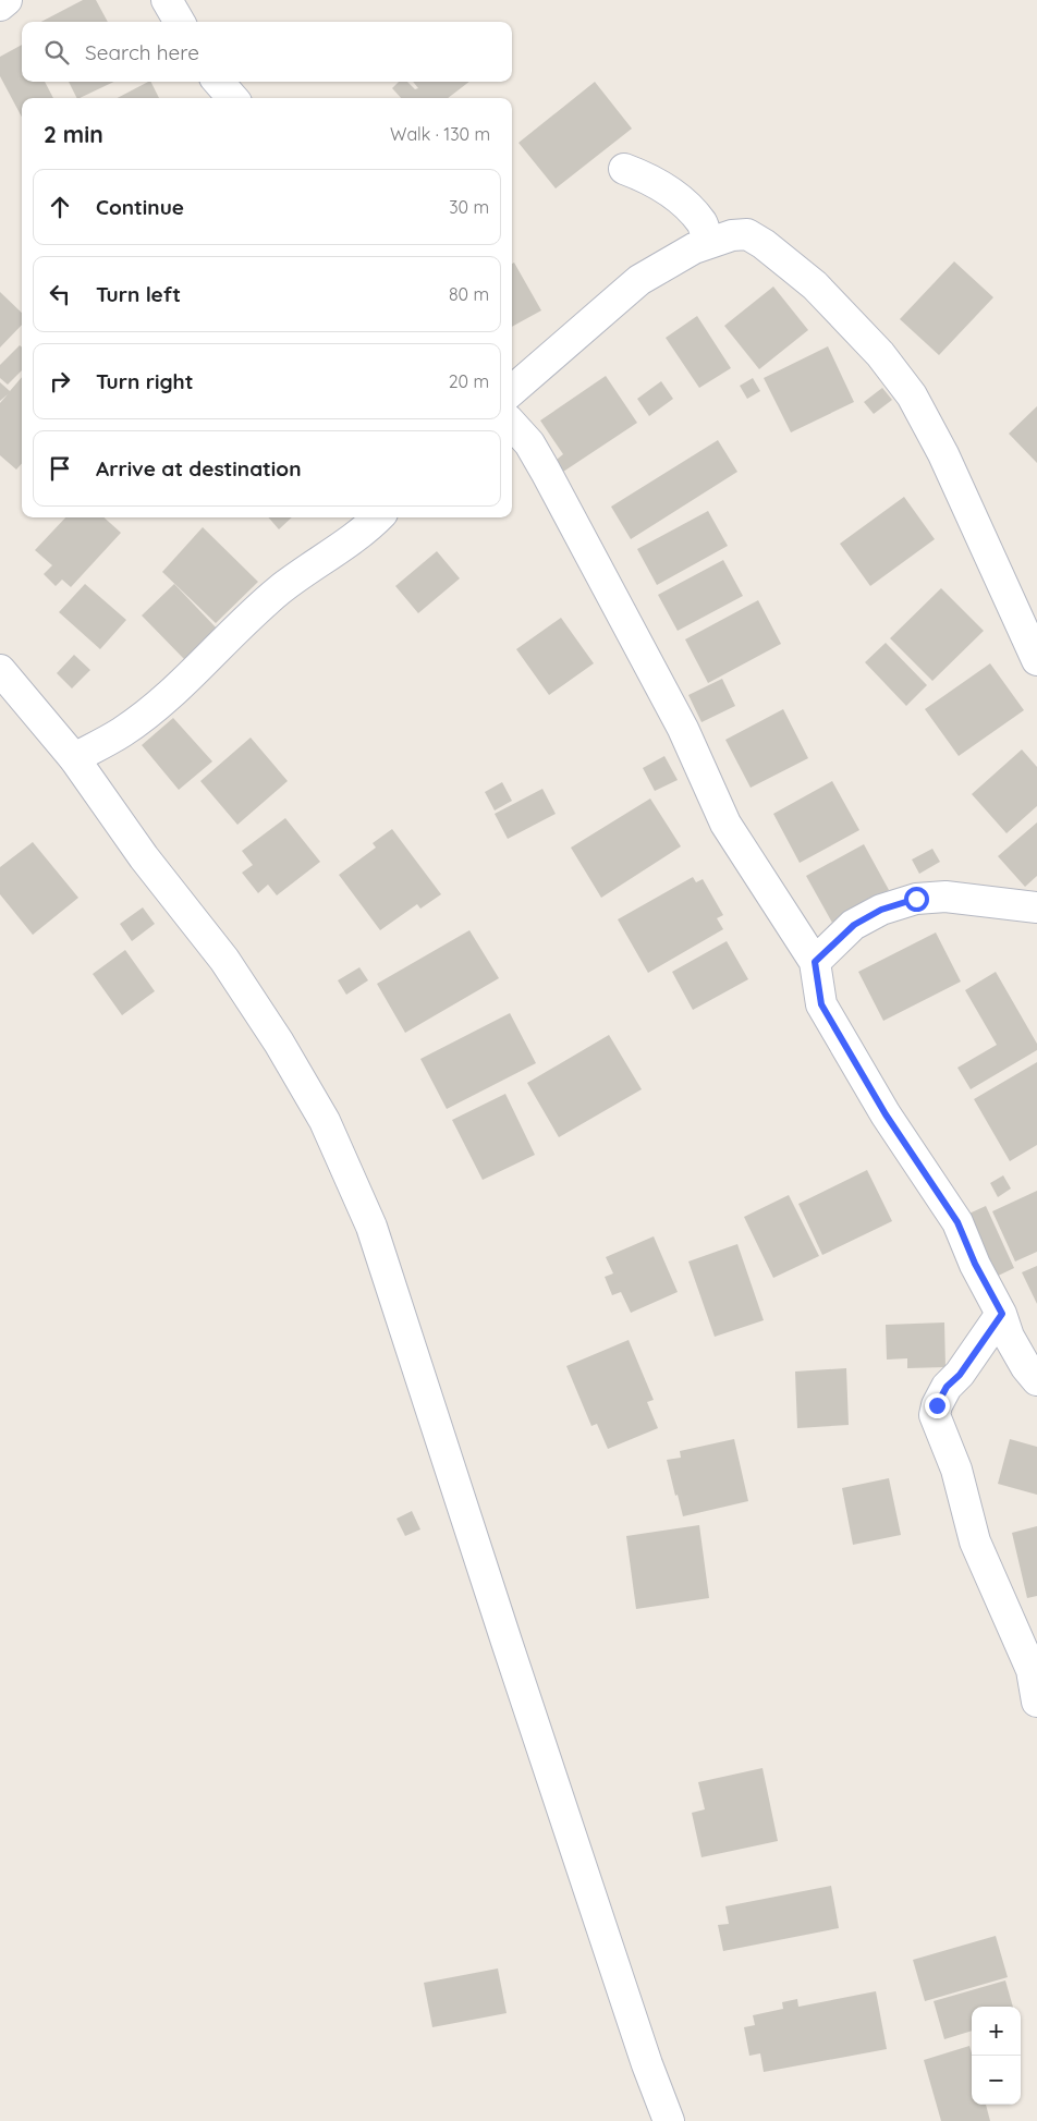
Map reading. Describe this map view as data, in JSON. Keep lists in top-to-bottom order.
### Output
{
  "page": {
    "search": "Search here",
    "heading": ["2 min", "Walk · 130 m"],
    "list": [
      ["Continue", "30 m"],
      ["Turn left", "80 m"],
      ["Turn right", "20 m"],
      "Arrive at destination"
    ],
    "map_buttons": ["+", "−"]
  }
}
